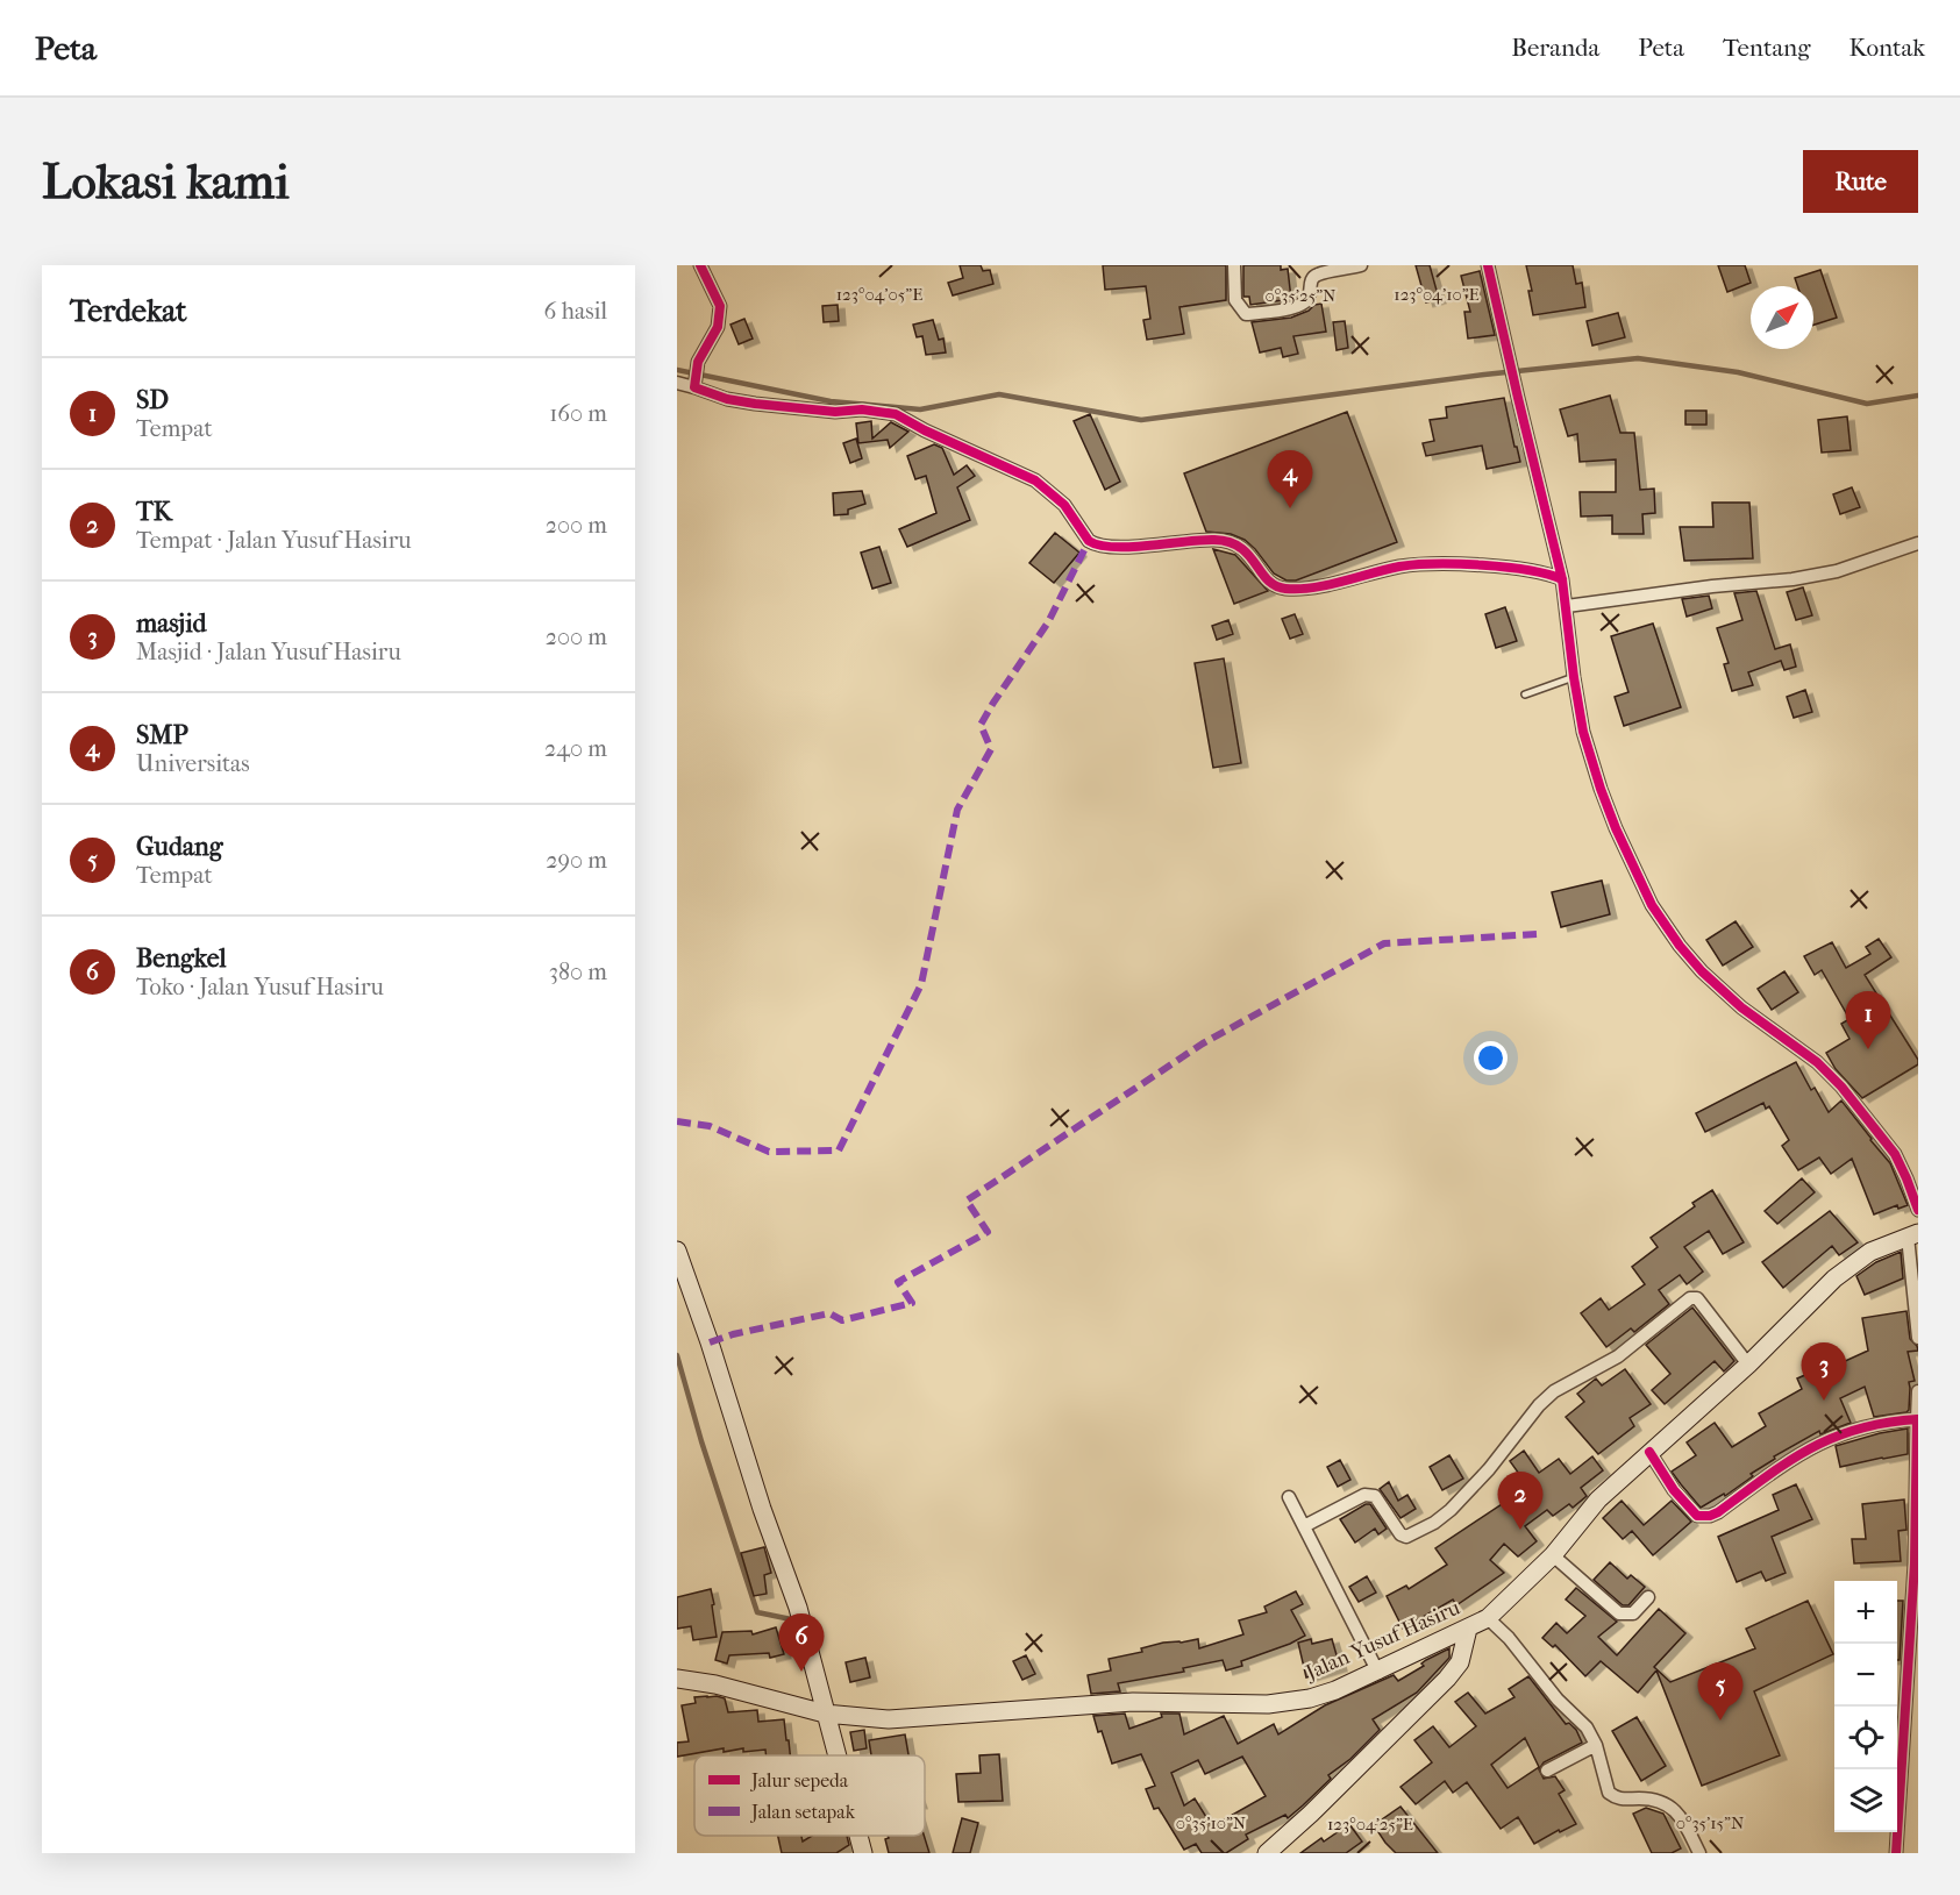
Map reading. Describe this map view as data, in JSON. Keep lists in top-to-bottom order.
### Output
{
  "streets": {
    "main road": ["Jalan Yusuf Hasiru"]
  },
  "legend": ["Jalur sepeda", "Jalan setapak"],
  "north": "top right",
  "page": {
    "header": "Peta",
    "nav": [
      "Beranda",
      "Peta",
      "Tentang",
      "Kontak"
    ],
    "buttons": "Rute",
    "title": "Lokasi kami",
    "heading": ["Terdekat", "6 hasil"],
    "list": [
      {
        "mark": "1",
        "name": "SD",
        "note": "Tempat",
        "value": "160 m"
      },
      {
        "mark": "2",
        "name": "TK",
        "note": "Tempat · Jalan Yusuf Hasiru",
        "value": "200 m"
      },
      {
        "mark": "3",
        "name": "masjid",
        "note": "Masjid · Jalan Yusuf Hasiru",
        "value": "200 m"
      },
      {
        "mark": "4",
        "name": "SMP",
        "note": "Universitas",
        "value": "240 m"
      },
      {
        "mark": "5",
        "name": "Gudang",
        "note": "Tempat",
        "value": "290 m"
      },
      {
        "mark": "6",
        "name": "Bengkel",
        "note": "Toko · Jalan Yusuf Hasiru",
        "value": "380 m"
      }
    ],
    "pins": [
      "4",
      "1",
      "3",
      "2",
      "6",
      "5"
    ],
    "map_buttons": ["+", "−"]
  },
  "coordinates": [
    "123°04'05\"E",
    "123°04'10\"E",
    "0°35'25\"N",
    "0°35'10\"N",
    "0°35'15\"N",
    "123°04'25\"E"
  ]
}
